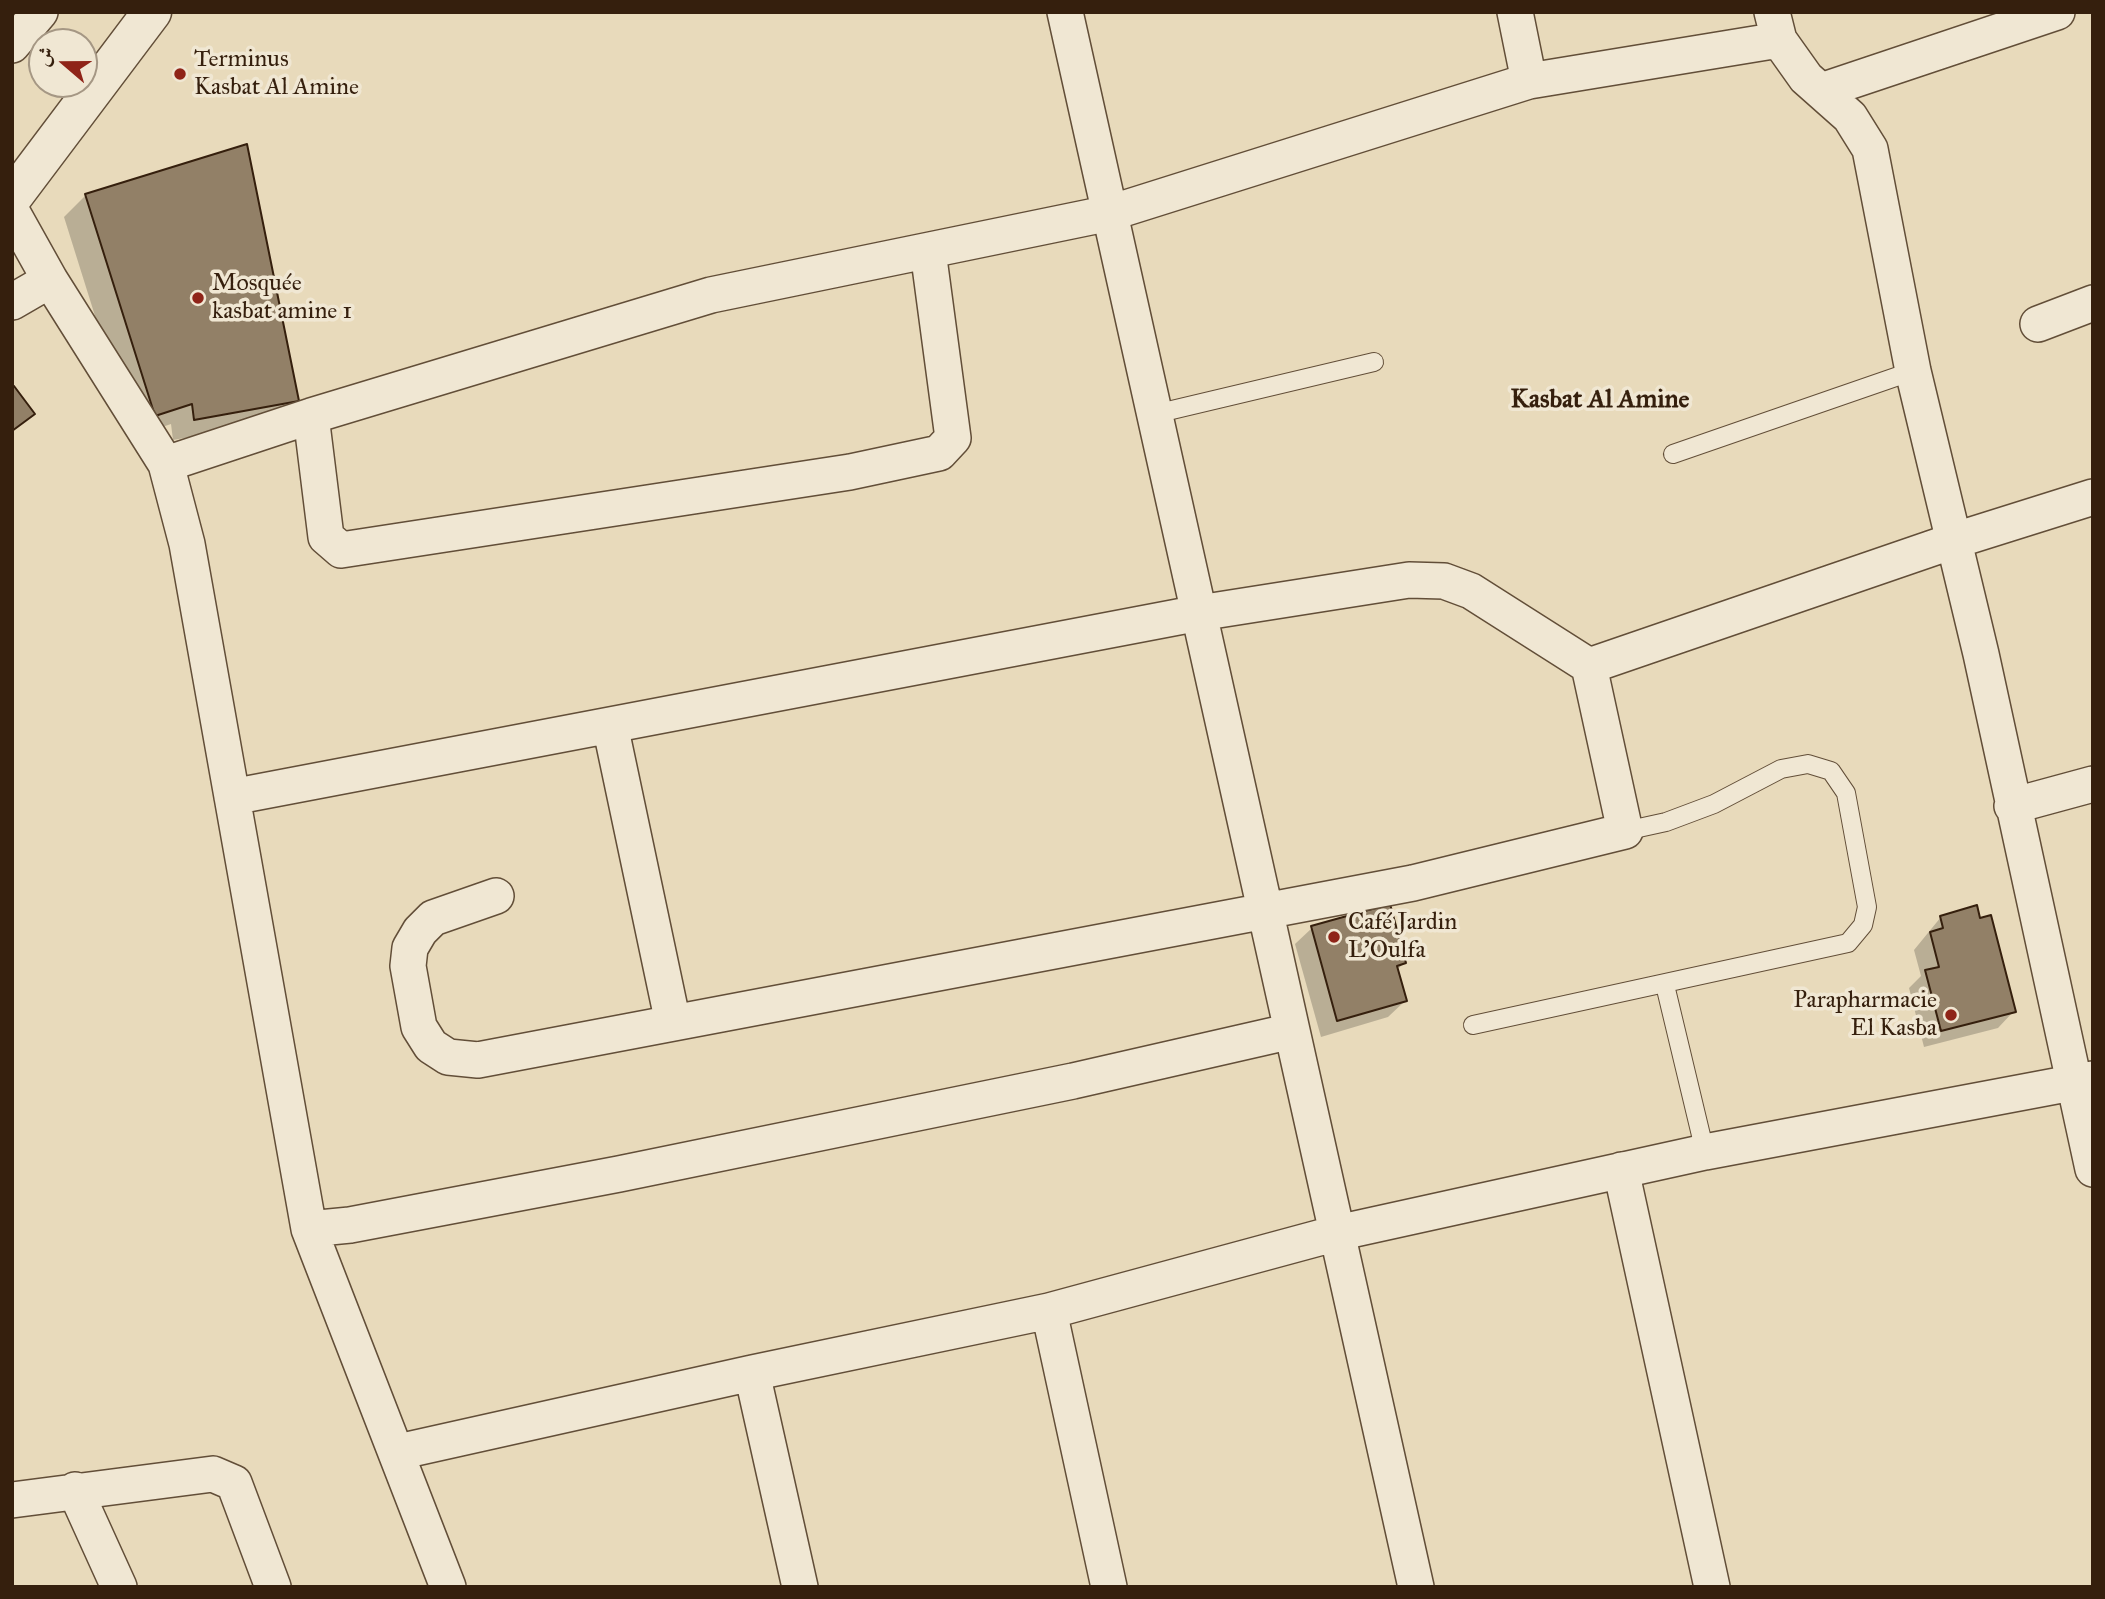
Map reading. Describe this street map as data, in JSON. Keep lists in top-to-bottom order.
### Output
{
  "districts": ["Kasbat Al Amine"],
  "places": [
    "Terminus Kasbat Al Amine",
    "Mosquée kasbat amine 1",
    "Café Jardin L'Oulfa",
    "Parapharmacie El Kasba"
  ],
  "north": "left"
}
